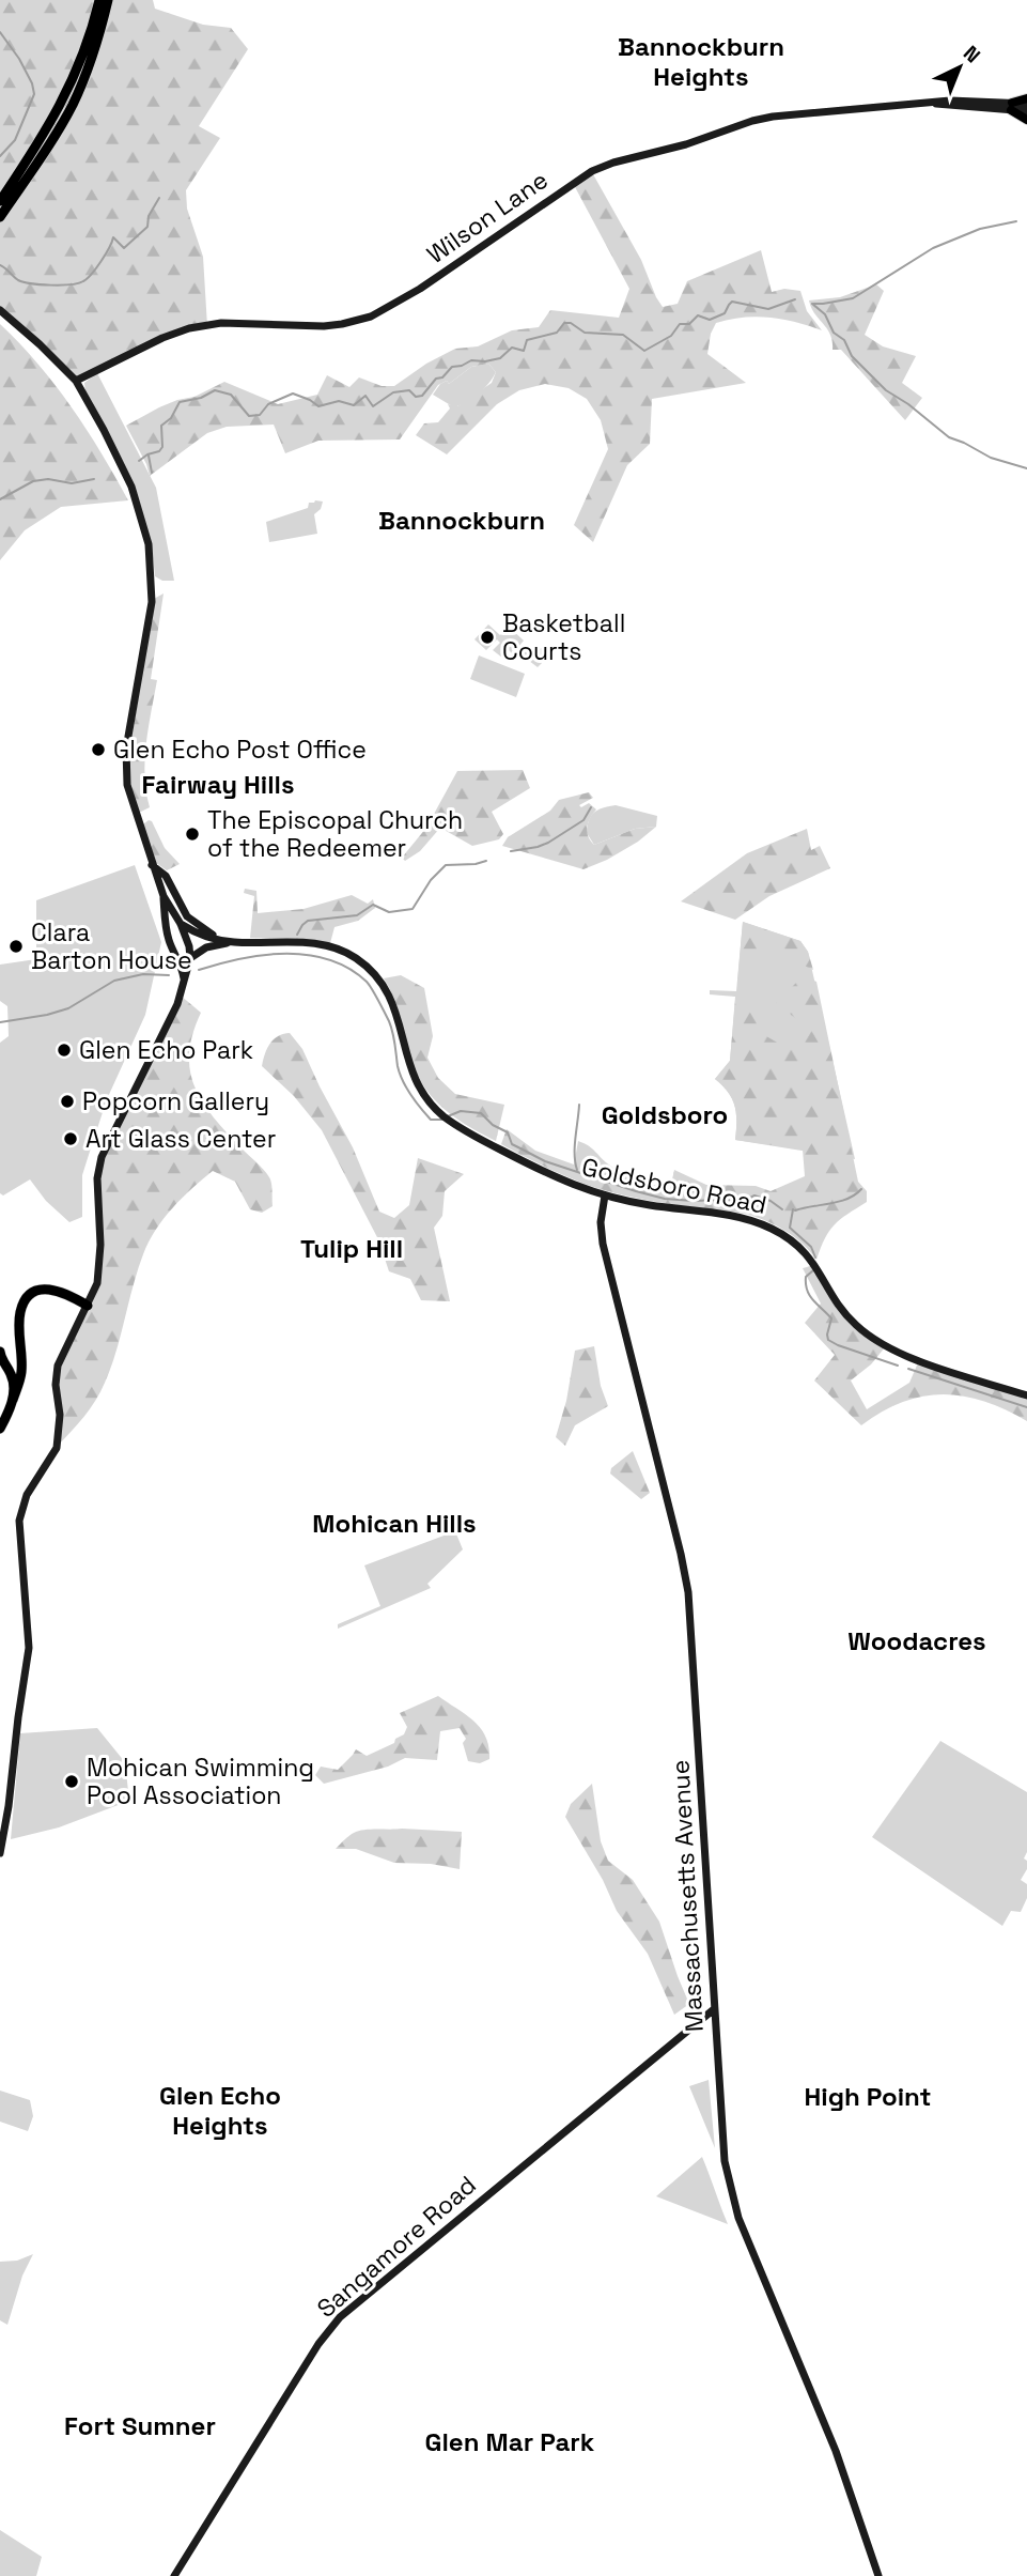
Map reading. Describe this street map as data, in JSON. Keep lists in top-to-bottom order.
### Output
{
  "streets": {
    "main road": [
      "Wilson Lane",
      "Goldsboro Road",
      "Massachusetts Avenue",
      "Sangamore Road"
    ]
  },
  "crossings": [
    ["Goldsboro Road", "Massachusetts Avenue"],
    ["Massachusetts Avenue", "Sangamore Road"]
  ],
  "districts": [
    "Bannockburn Heights",
    "Bannockburn",
    "Fairway Hills",
    "Goldsboro",
    "Tulip Hill",
    "Mohican Hills",
    "Woodacres",
    "Glen Echo Heights",
    "High Point",
    "Fort Sumner",
    "Glen Mar Park"
  ],
  "places": [
    "Basketball Courts",
    "Glen Echo Post Office",
    "The Episcopal Church of the Redeemer",
    "Clara Barton House",
    "Glen Echo Park",
    "Popcorn Gallery",
    "Art Glass Center",
    "Mohican Swimming Pool Association"
  ],
  "north": "top right"
}
